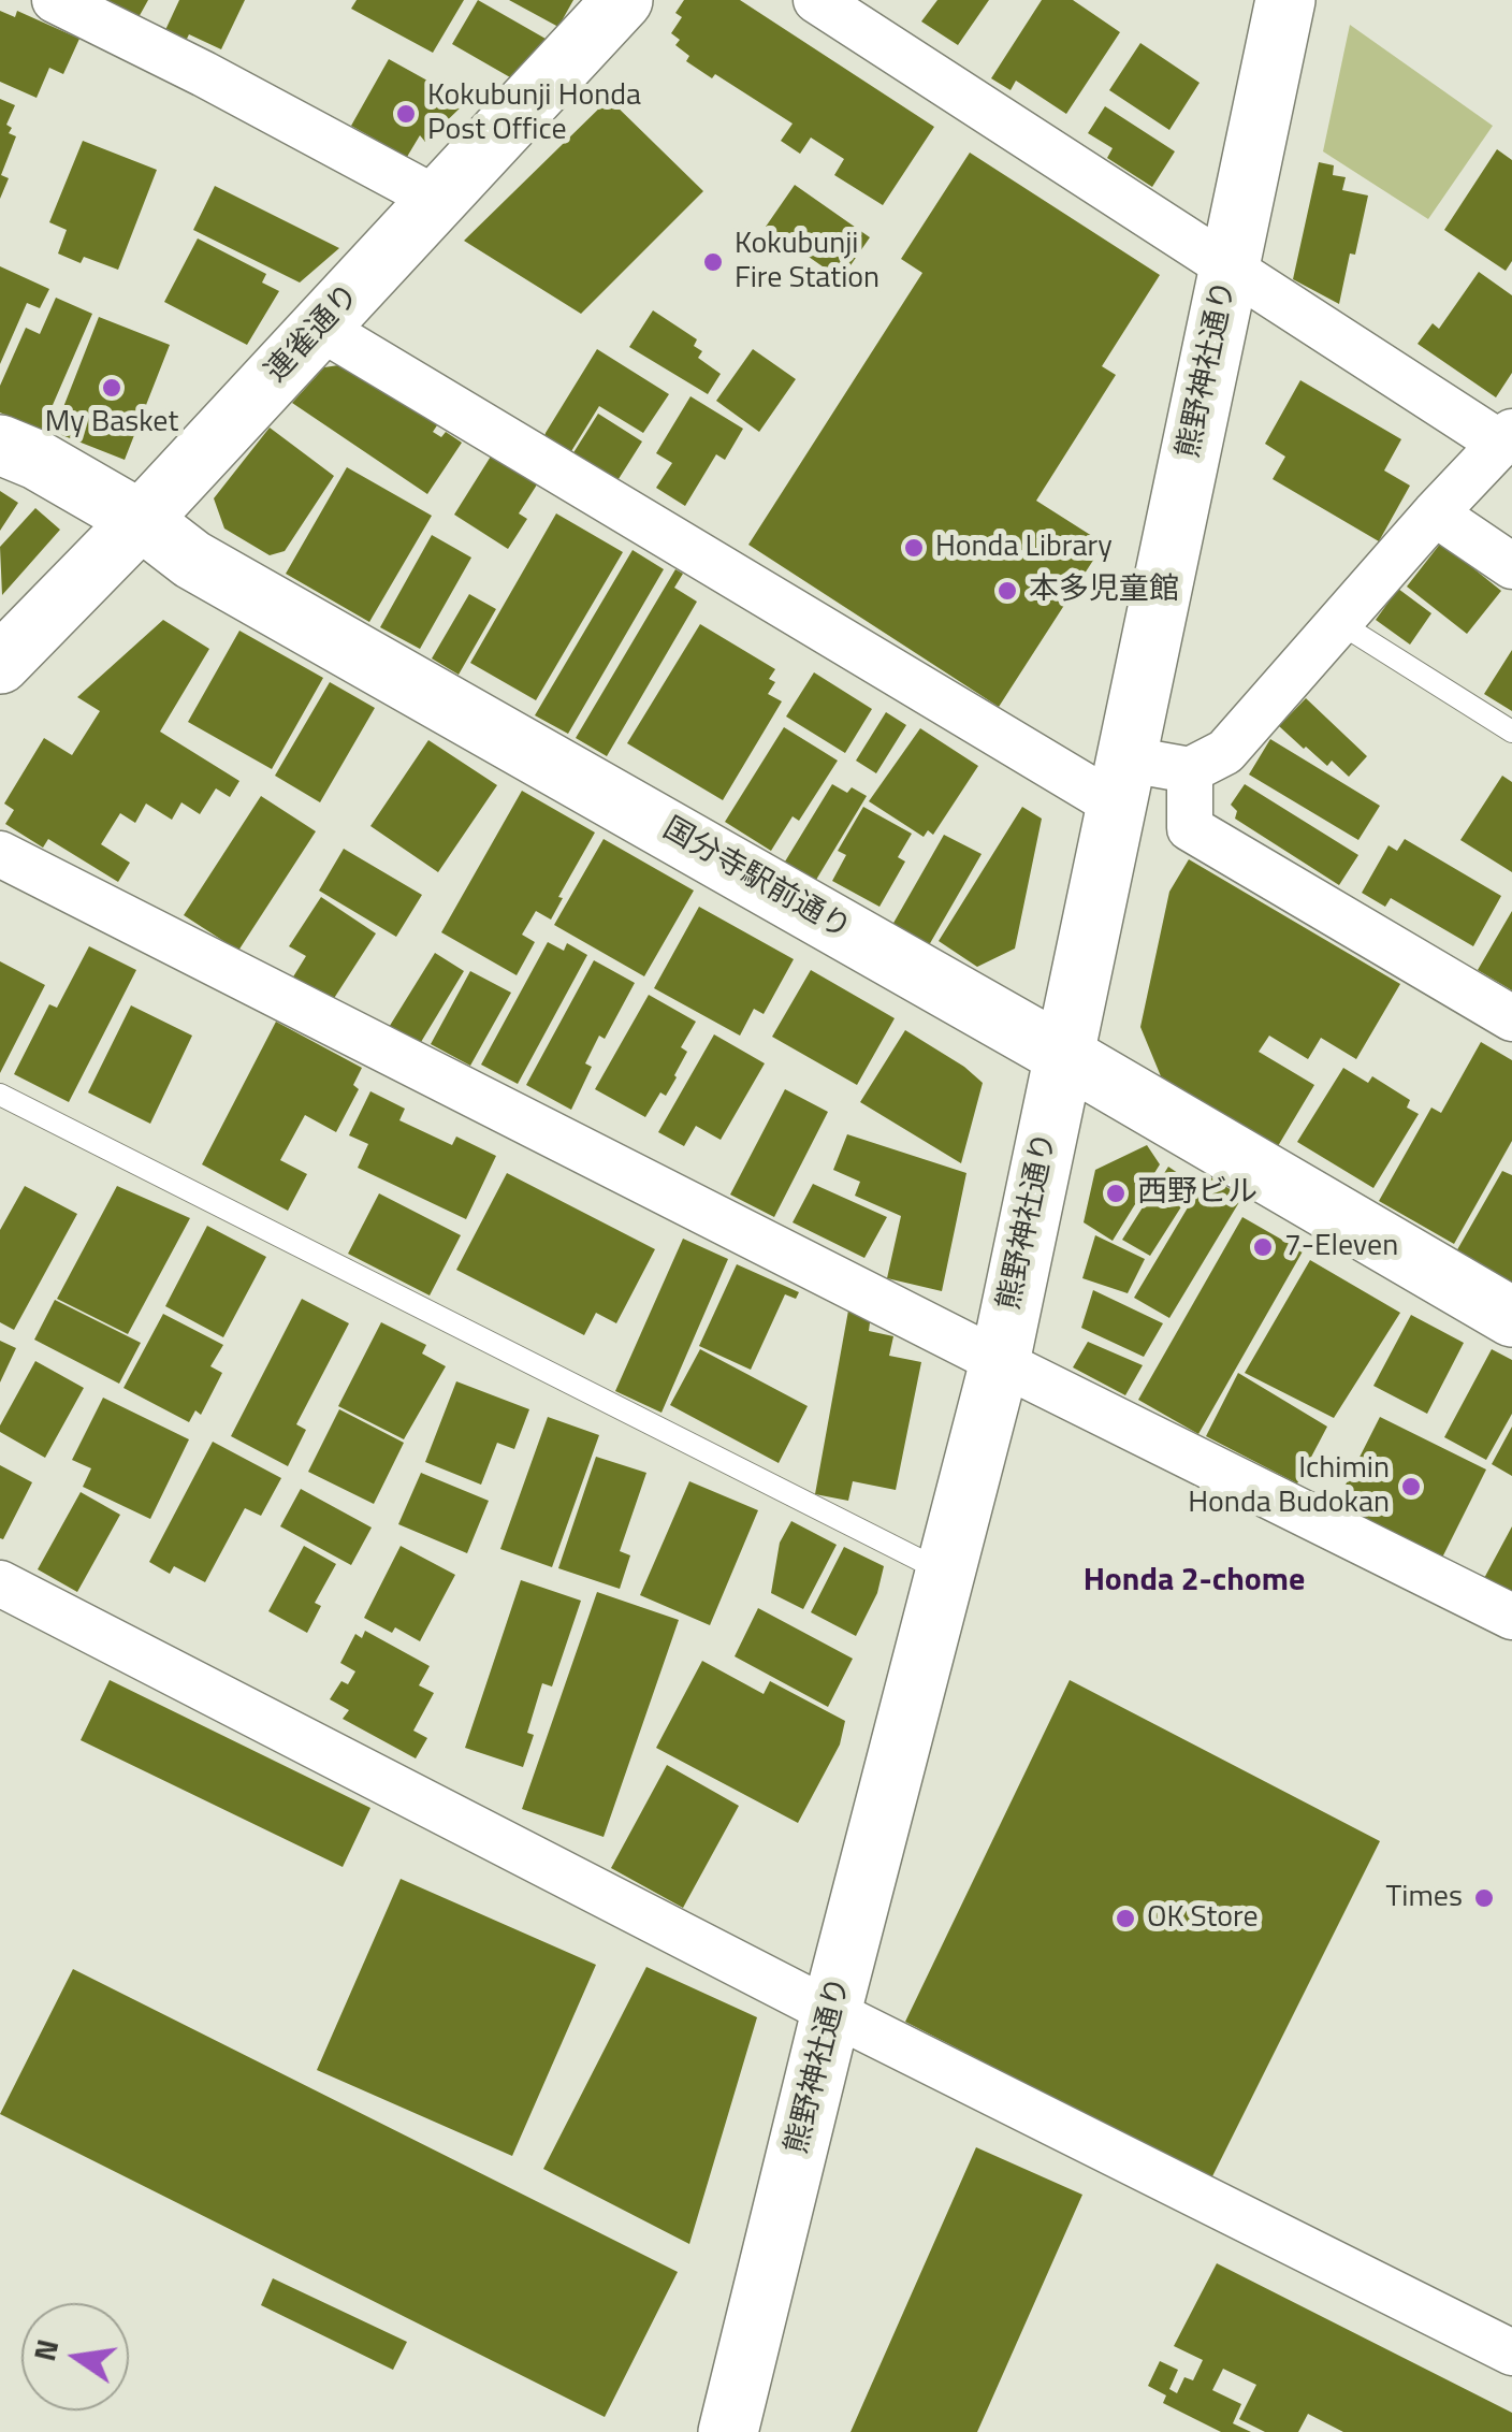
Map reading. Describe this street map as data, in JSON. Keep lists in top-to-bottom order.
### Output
{
  "streets": {
    "main road": ["連雀通り", "熊野神社通り", "国分寺駅前通り"]
  },
  "crossings": [
    ["連雀通り", "国分寺駅前通り"],
    ["熊野神社通り", "国分寺駅前通り"]
  ],
  "districts": ["Honda 2-chome"],
  "places": [
    "Kokubunji Honda Post Office",
    "Kokubunji Fire Station",
    "My Basket",
    "Honda Library",
    "本多児童館",
    "西野ビル",
    "7-Eleven",
    "Ichimin Honda Budokan",
    "Times",
    "OK Store"
  ],
  "north": "left"
}
